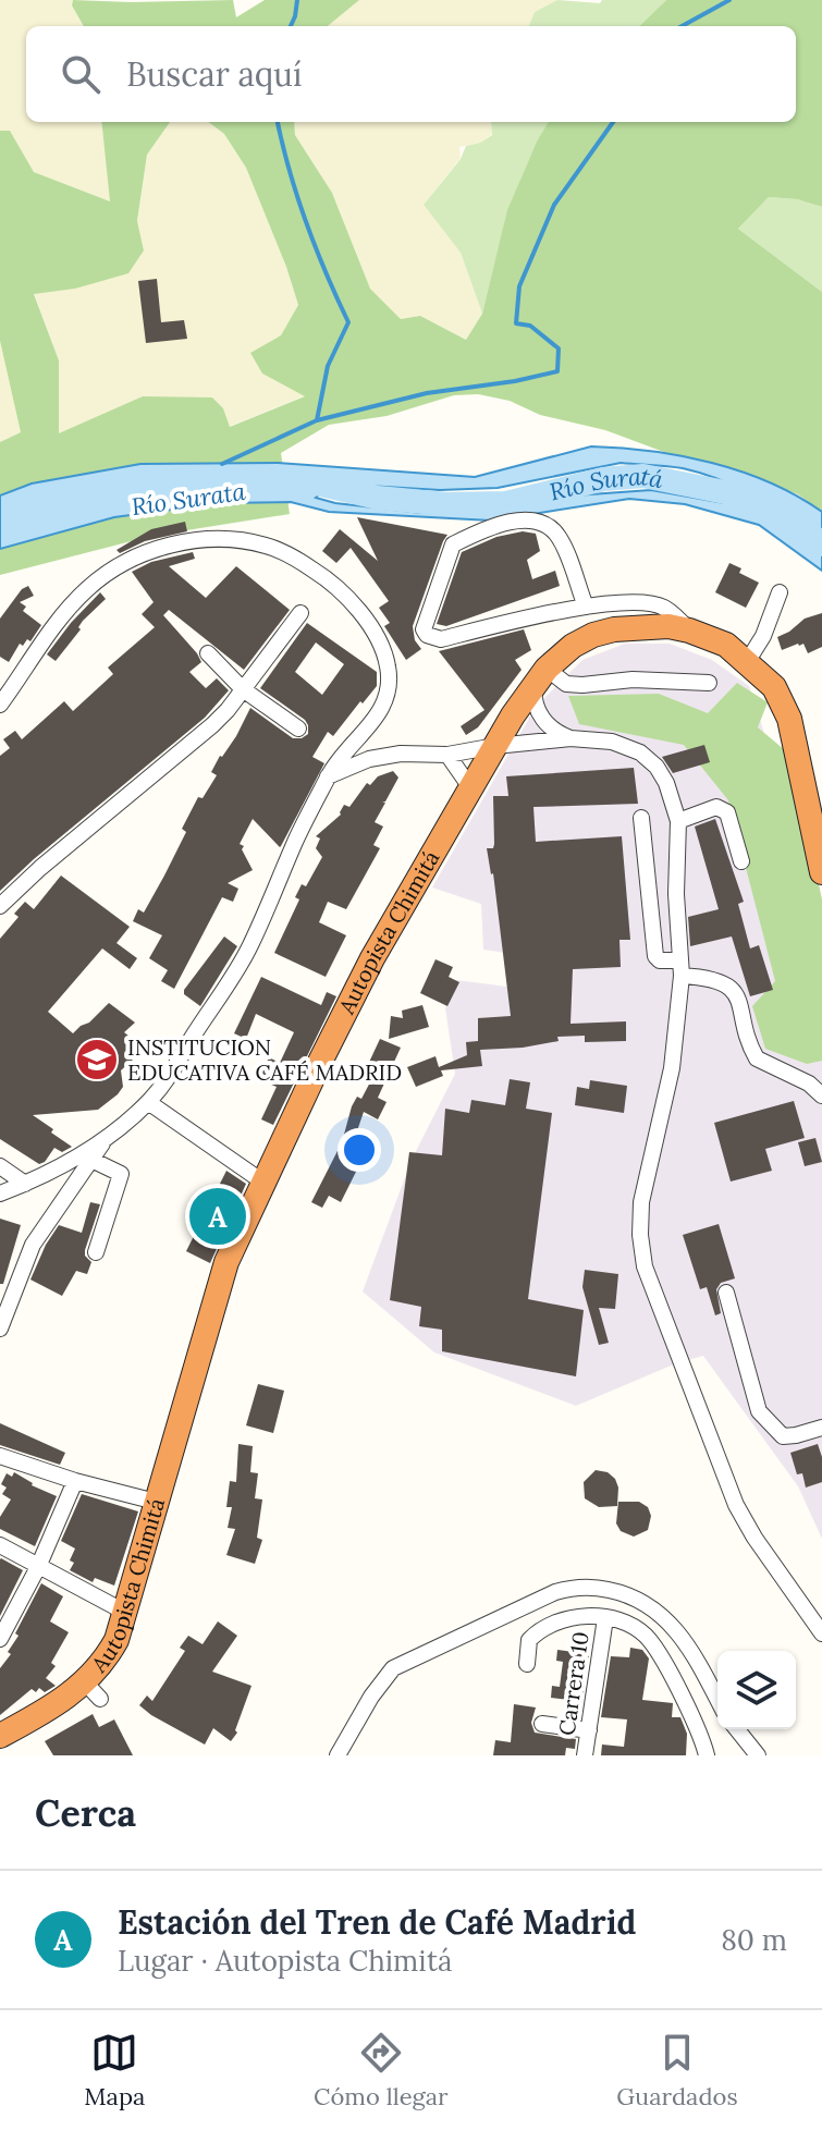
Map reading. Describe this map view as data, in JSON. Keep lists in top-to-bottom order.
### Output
{
  "streets": {
    "highway": ["Autopista Chimitá"],
    "street": ["Carrera 10"]
  },
  "water": ["Río Suratá", "Río Surata"],
  "places": {
    "school or university": ["INSTITUCION EDUCATIVA CAFÉ MADRID"]
  },
  "page": {
    "search": "Buscar aquí",
    "pins": "A",
    "heading": "Cerca",
    "list": [
      {
        "mark": "A",
        "name": "Estación del Tren de Café Madrid",
        "note": "Lugar · Autopista Chimitá",
        "value": "80 m"
      }
    ],
    "nav": ["Mapa", "Cómo llegar", "Guardados"]
  }
}
